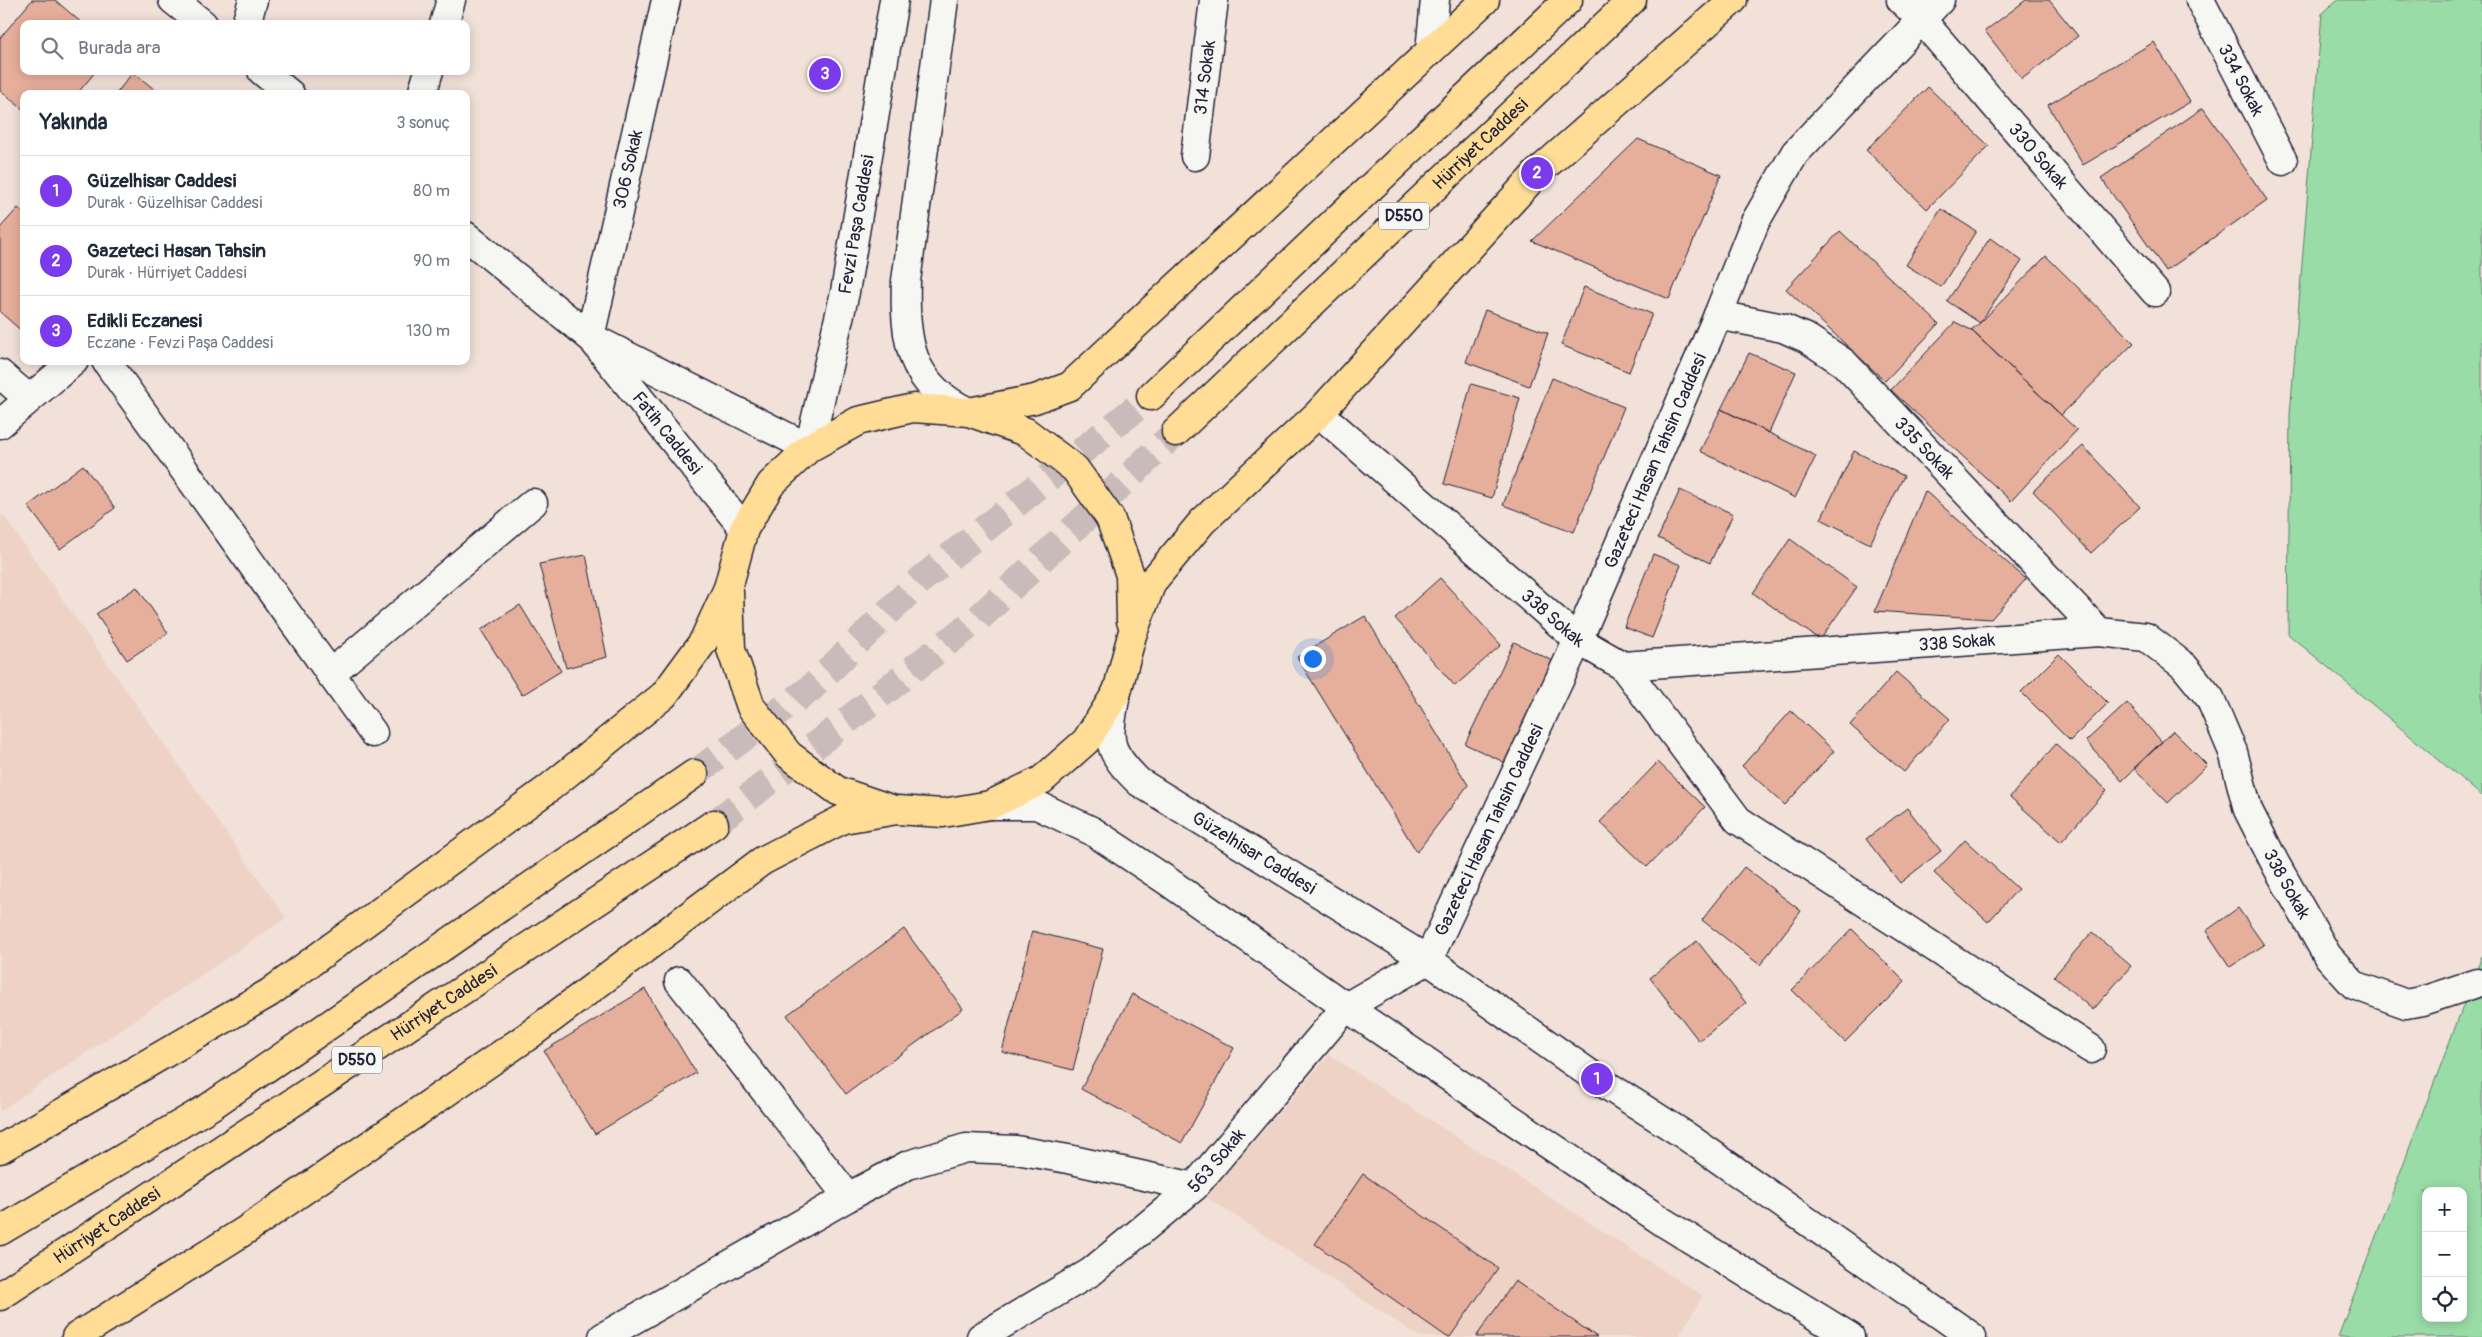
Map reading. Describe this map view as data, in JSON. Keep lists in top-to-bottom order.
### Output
{
  "streets": {
    "highway": ["Hürriyet Caddesi", "D550"],
    "street": [
      "314 Sokak",
      "334 Sokak",
      "330 Sokak",
      "306 Sokak",
      "Fevzi Paşa Caddesi",
      "Fatih Caddesi",
      "335 Sokak",
      "Gazeteci Hasan Tahsin Caddesi",
      "338 Sokak",
      "Güzelhisar Caddesi",
      "563 Sokak"
    ]
  },
  "crossings": [
    ["330 Sokak", "Gazeteci Hasan Tahsin Caddesi"],
    ["306 Sokak", "Fatih Caddesi"],
    ["Fevzi Paşa Caddesi", "Fatih Caddesi"],
    ["335 Sokak", "Gazeteci Hasan Tahsin Caddesi"],
    ["335 Sokak", "338 Sokak"],
    ["Gazeteci Hasan Tahsin Caddesi", "338 Sokak"],
    ["Gazeteci Hasan Tahsin Caddesi", "Güzelhisar Caddesi"],
    ["Gazeteci Hasan Tahsin Caddesi", "563 Sokak"],
    ["Güzelhisar Caddesi", "563 Sokak"]
  ],
  "page": {
    "search": "Burada ara",
    "pins": ["3", "2", "1"],
    "heading": ["Yakında", "3 sonuç"],
    "list": [
      {
        "mark": "1",
        "name": "Güzelhisar Caddesi",
        "note": "Durak · Güzelhisar Caddesi",
        "value": "80 m"
      },
      {
        "mark": "2",
        "name": "Gazeteci Hasan Tahsin",
        "note": "Durak · Hürriyet Caddesi",
        "value": "90 m"
      },
      {
        "mark": "3",
        "name": "Edikli Eczanesi",
        "note": "Eczane · Fevzi Paşa Caddesi",
        "value": "130 m"
      }
    ],
    "map_buttons": ["+", "−"]
  }
}
